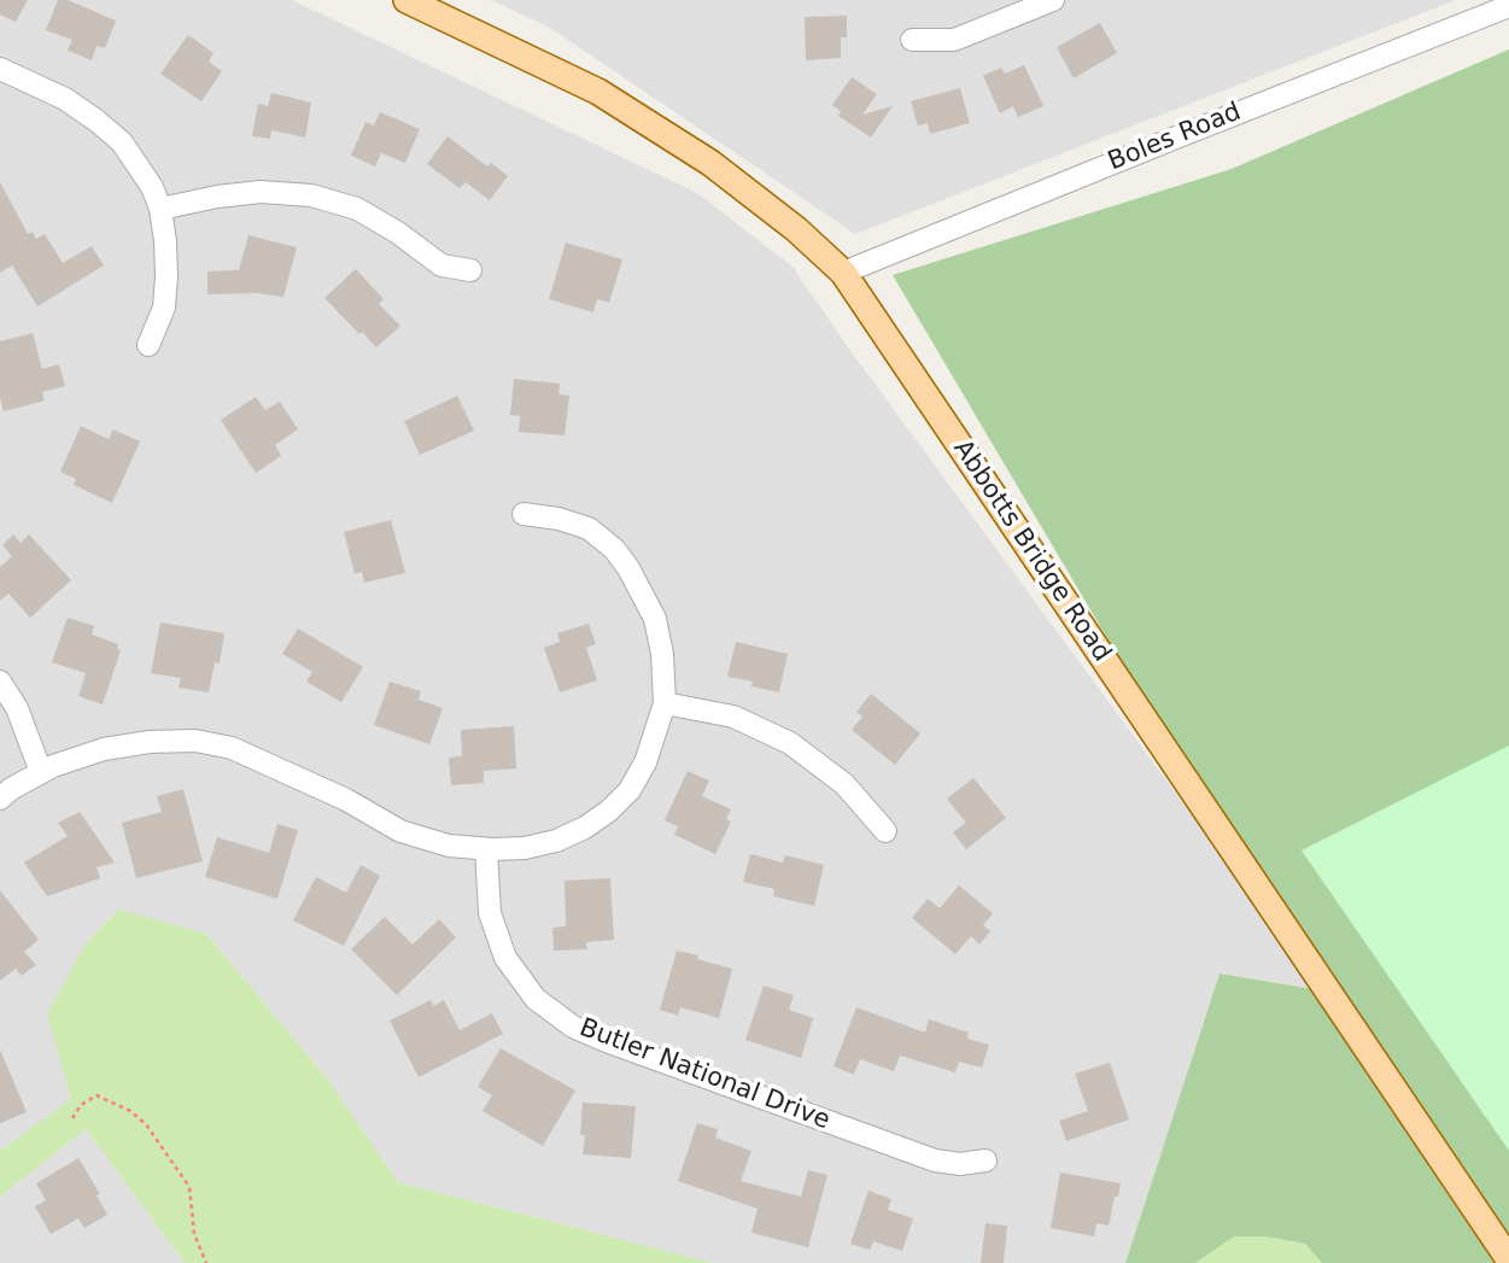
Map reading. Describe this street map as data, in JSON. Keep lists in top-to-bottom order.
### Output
{
  "streets": {
    "main road": ["Abbotts Bridge Road"],
    "street": ["Boles Road", "Butler National Drive"]
  },
  "crossings": [
    ["Boles Road", "Abbotts Bridge Road"]
  ]
}
